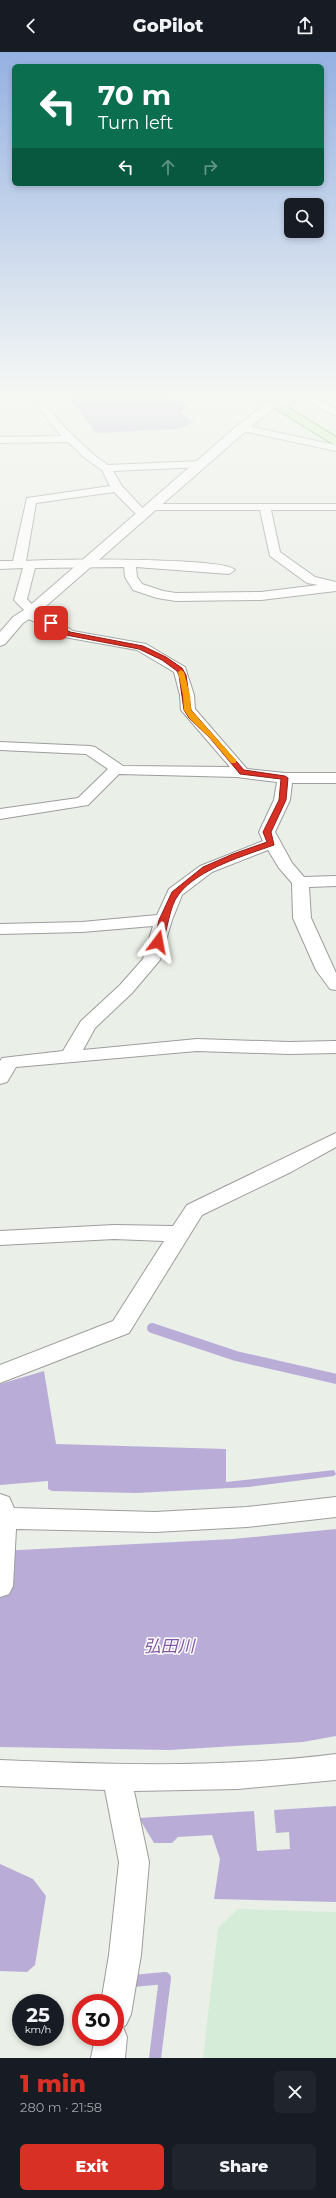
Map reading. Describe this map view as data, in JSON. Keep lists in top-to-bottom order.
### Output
{
  "water": ["弘田川"],
  "page": {
    "header": "GoPilot",
    "turn": ["70 m", "Turn left"],
    "speed": "25 km/h",
    "limit": "30",
    "heading": ["1 min", "280 m · 21:58"],
    "buttons": ["Exit", "Share"]
  }
}
